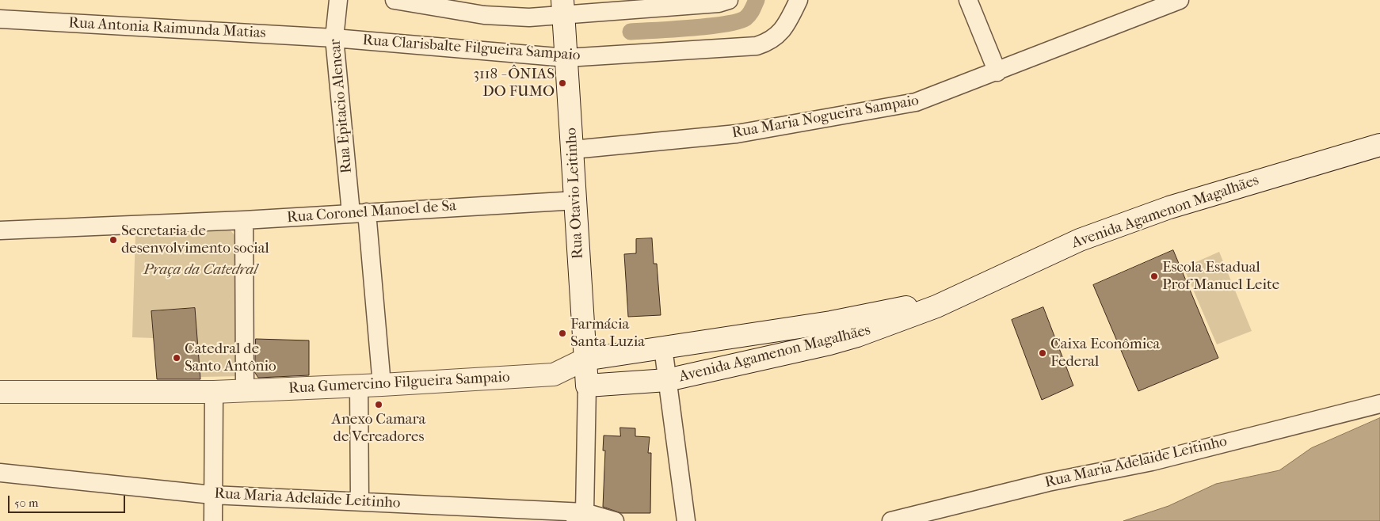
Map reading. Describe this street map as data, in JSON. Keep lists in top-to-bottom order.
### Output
{
  "streets": {
    "main road": ["Rua Otavio Leitinho", "Avenida Agamenon Magalhães", "Rua Gumercino Filgueira Sampaio"],
    "street": [
      "Rua Antonia Raimunda Matias",
      "Rua Clarisbalte Filgueira Sampaio",
      "Rua Epitacio Alencar",
      "Rua Maria Nogueira Sampaio",
      "Rua Coronel Manoel de Sa",
      "Rua Maria Adelaide Leitinho"
    ]
  },
  "crossings": [
    ["Rua Antonia Raimunda Matias", "Rua Clarisbalte Filgueira Sampaio"],
    ["Rua Antonia Raimunda Matias", "Rua Epitacio Alencar"],
    ["Rua Clarisbalte Filgueira Sampaio", "Rua Epitacio Alencar"],
    ["Rua Clarisbalte Filgueira Sampaio", "Rua Otavio Leitinho"],
    ["Rua Epitacio Alencar", "Rua Coronel Manoel de Sa"],
    ["Rua Epitacio Alencar", "Rua Gumercino Filgueira Sampaio"],
    ["Rua Maria Nogueira Sampaio", "Rua Otavio Leitinho"],
    ["Rua Otavio Leitinho", "Rua Coronel Manoel de Sa"],
    ["Rua Otavio Leitinho", "Avenida Agamenon Magalhães"],
    ["Rua Otavio Leitinho", "Rua Gumercino Filgueira Sampaio"],
    ["Avenida Agamenon Magalhães", "Rua Gumercino Filgueira Sampaio"]
  ],
  "parks": ["Praça da Catedral"],
  "places": [
    "3118 - ÔNIAS DO FUMO",
    "Secretaria de desenvolvimento social",
    "Escola Estadual Prof Manuel Leite",
    "Farmácia Santa Luzia",
    "Caixa Econômica Federal",
    "Catedral de Santo Antônio",
    "Anexo Camara de Vereadores"
  ],
  "scale_bar": "50 m"
}
